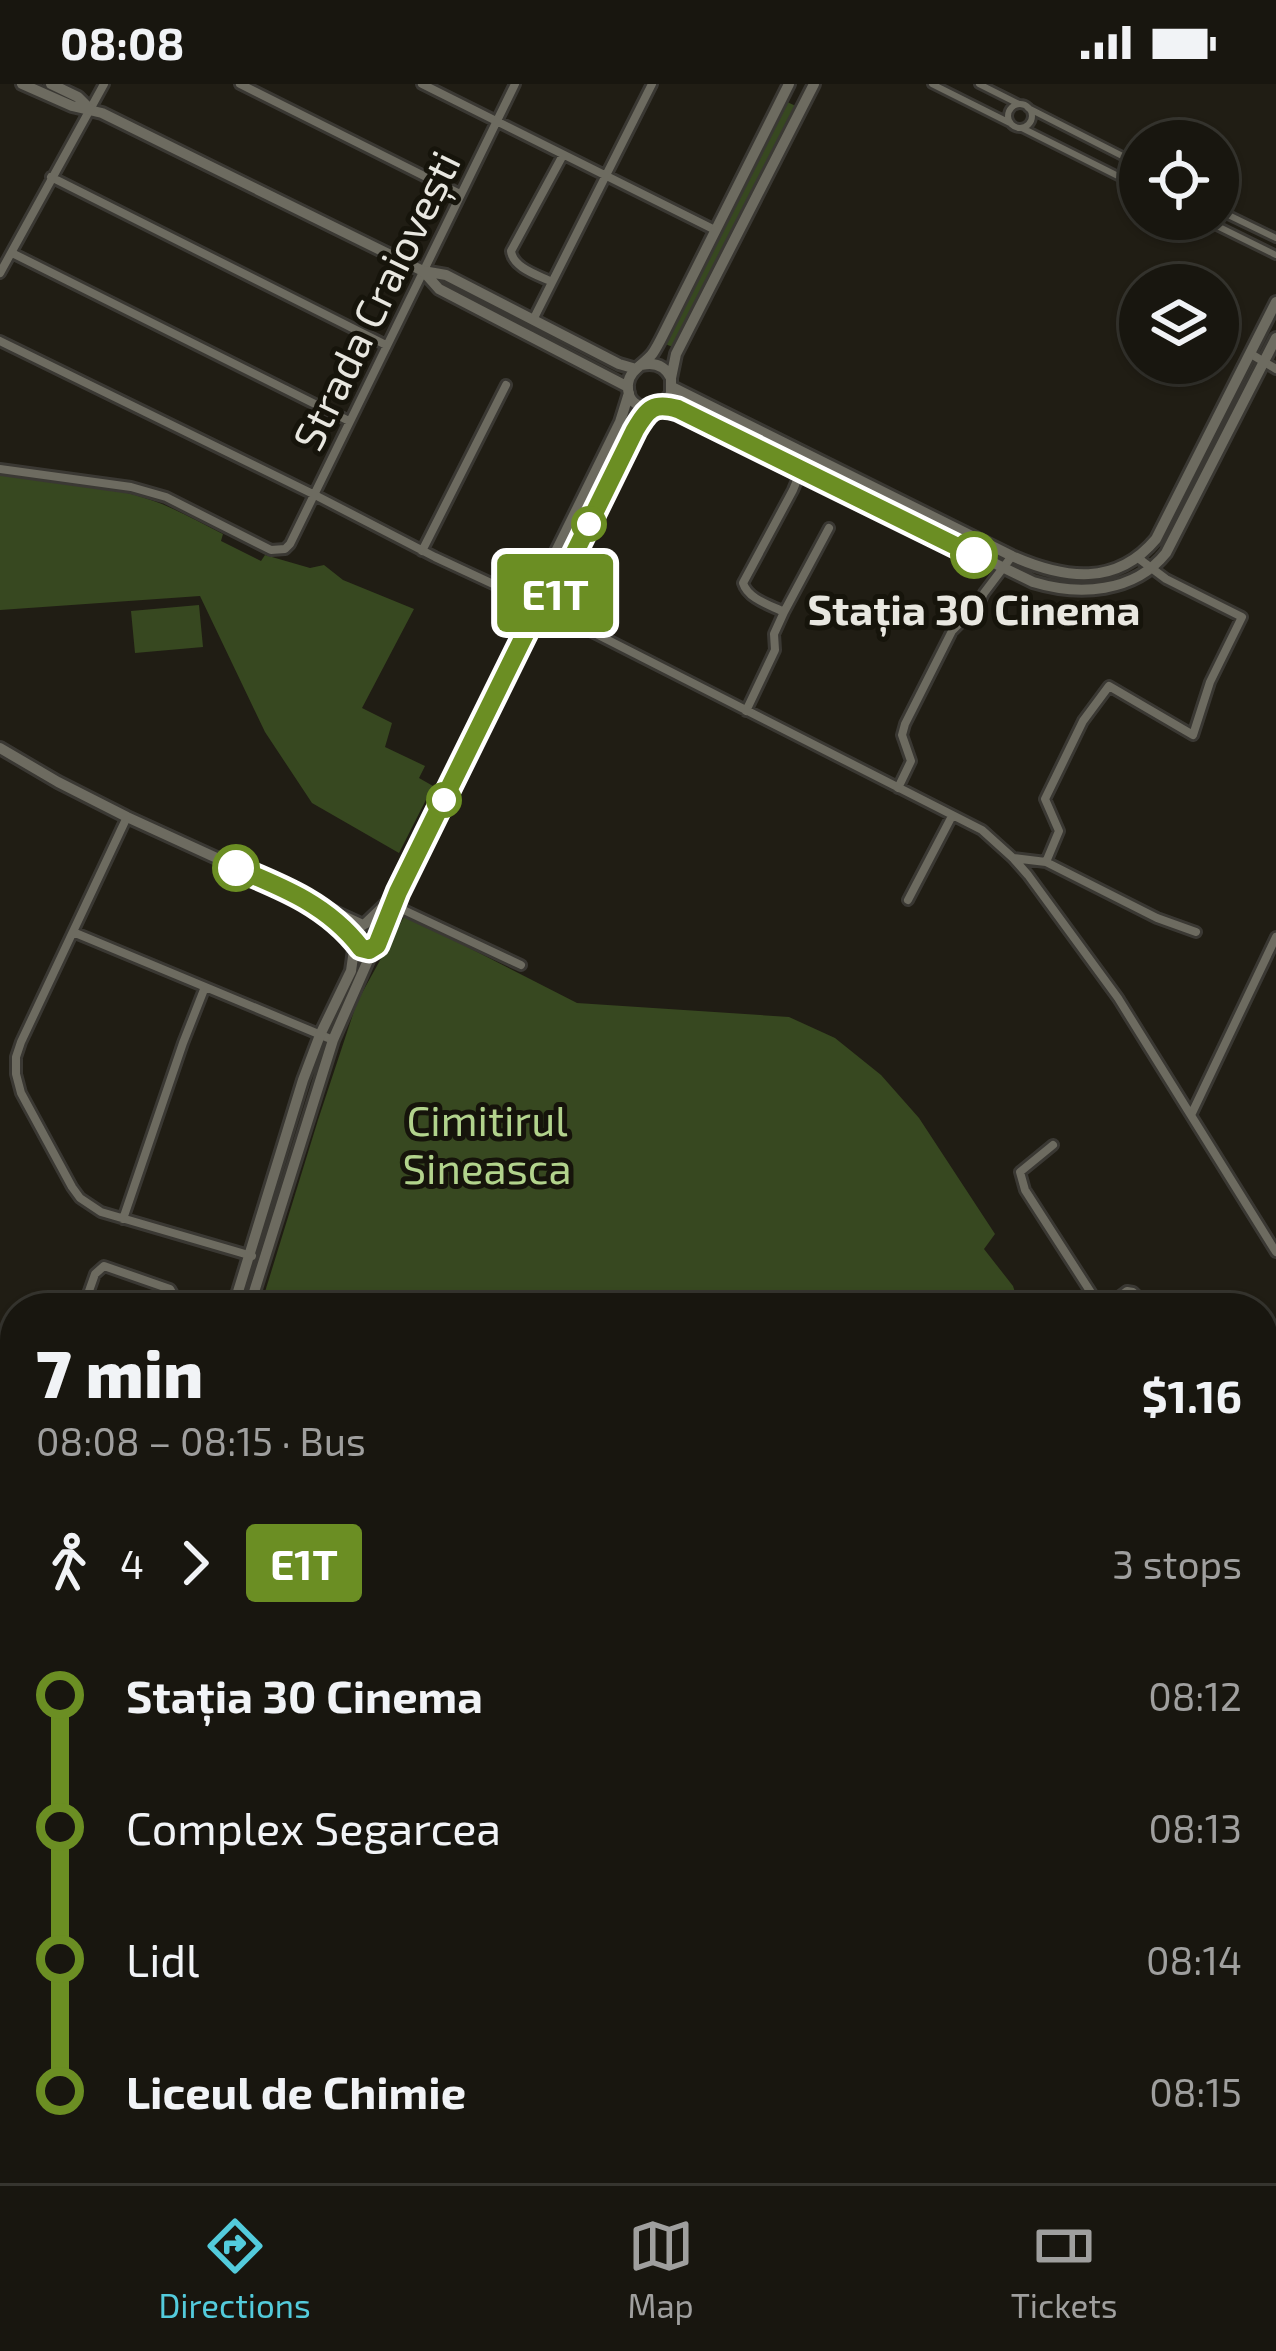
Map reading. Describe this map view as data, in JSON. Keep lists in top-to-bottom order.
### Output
{
  "streets": {
    "street": ["Strada Craiovești"]
  },
  "parks": ["Cimitirul Sineasca"],
  "places": ["Stația 30 Cinema"],
  "lines": ["bus line E1T"],
  "page": {
    "status": "08:08",
    "on_map": "E1T",
    "heading": ["7 min", "08:08 – 08:15 · Bus", "$1.16"],
    "legs": ["4", "E1T", "3 stops"],
    "list": [
      {
        "name": "Stația 30 Cinema",
        "value": "08:12"
      },
      {
        "name": "Complex Segarcea",
        "value": "08:13"
      },
      {
        "name": "Lidl",
        "value": "08:14"
      },
      {
        "name": "Liceul de Chimie",
        "value": "08:15"
      }
    ],
    "tabs": ["Directions", "Map", "Tickets"]
  }
}
